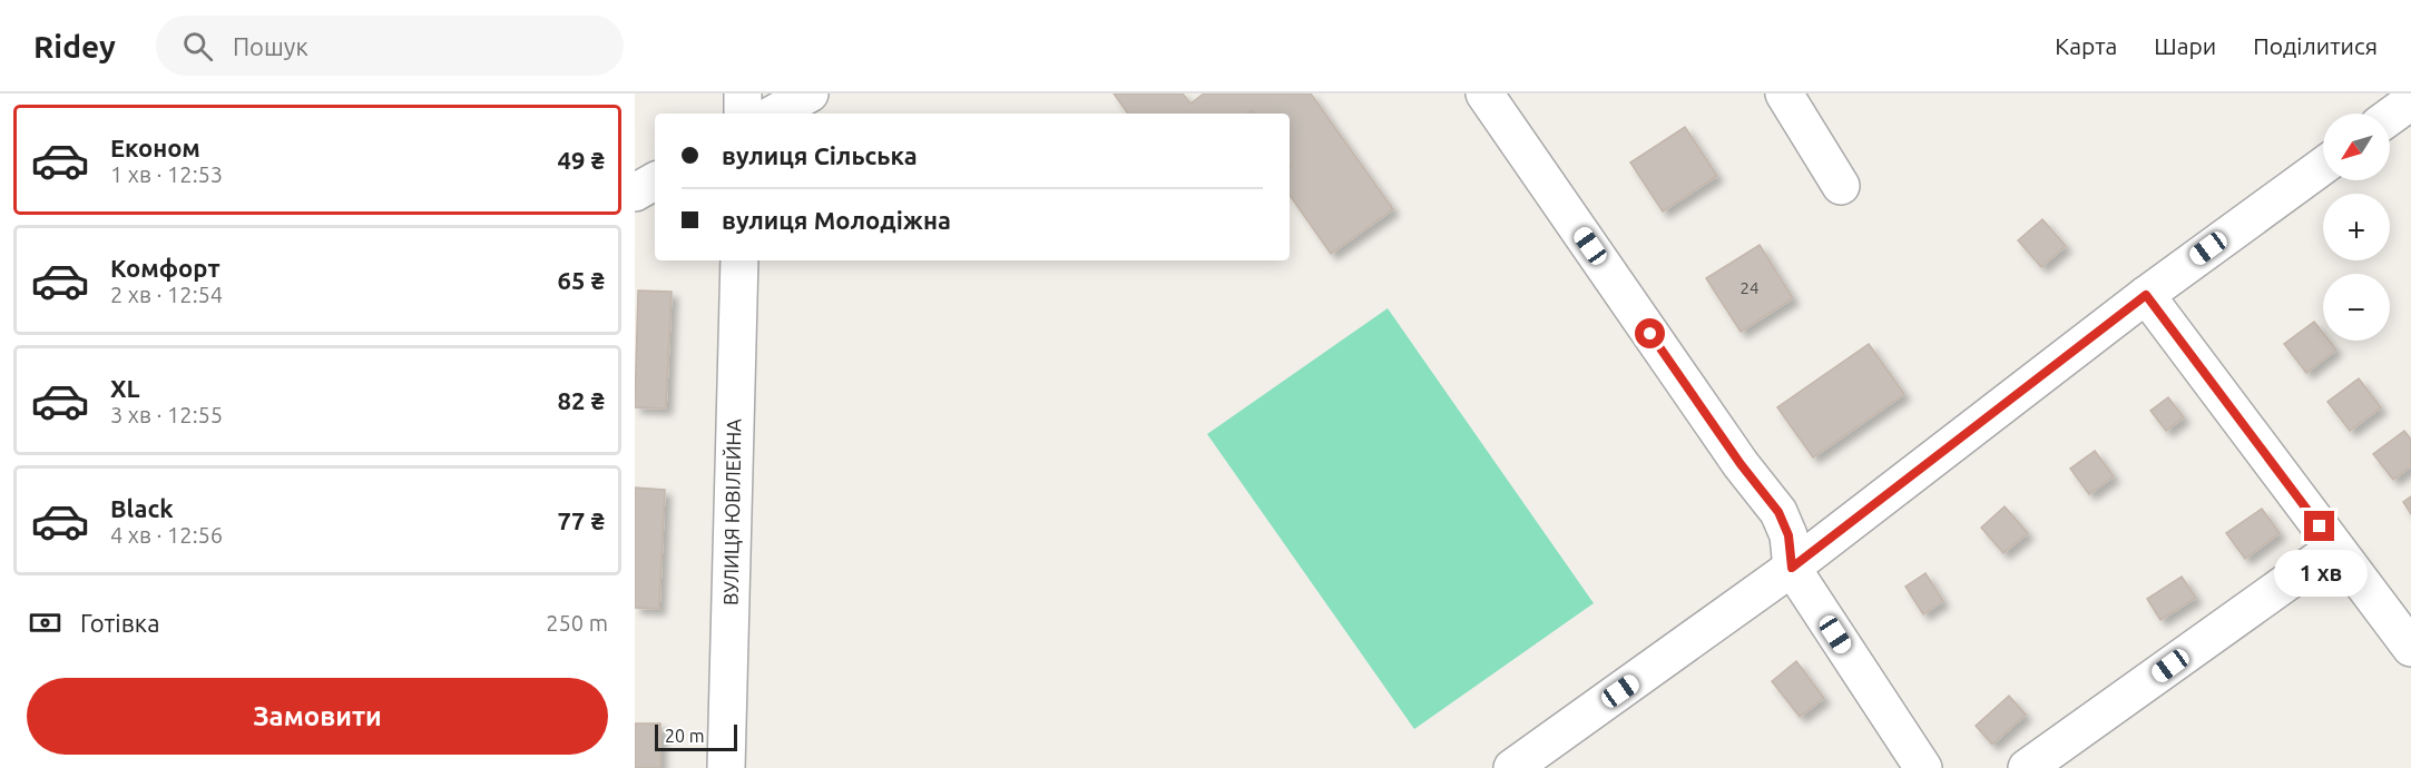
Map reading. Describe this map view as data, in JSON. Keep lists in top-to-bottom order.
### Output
{
  "streets": {
    "street": ["ВУЛИЦЯ ЮВІЛЕЙНА"]
  },
  "house_numbers": ["24"],
  "scale_bar": "20 m",
  "north": "bottom left",
  "page": {
    "header": "Ridey",
    "search": "Пошук",
    "nav": ["Карта", "Шари", "Поділитися"],
    "list": [
      {
        "name": "Економ",
        "note": "1 хв · 12:53",
        "value": "49 ₴"
      },
      {
        "name": "Комфорт",
        "note": "2 хв · 12:54",
        "value": "65 ₴"
      },
      {
        "name": "XL",
        "note": "3 хв · 12:55",
        "value": "82 ₴"
      },
      {
        "name": "Black",
        "note": "4 хв · 12:56",
        "value": "77 ₴"
      }
    ],
    "map_buttons": ["+", "−"],
    "banner": ["вулиця Сільська", "вулиця Молодіжна"],
    "bubble": "1 хв",
    "pay": ["Готівка", "250 m"],
    "buttons": "Замовити",
    "scale": "20 m"
  }
}
